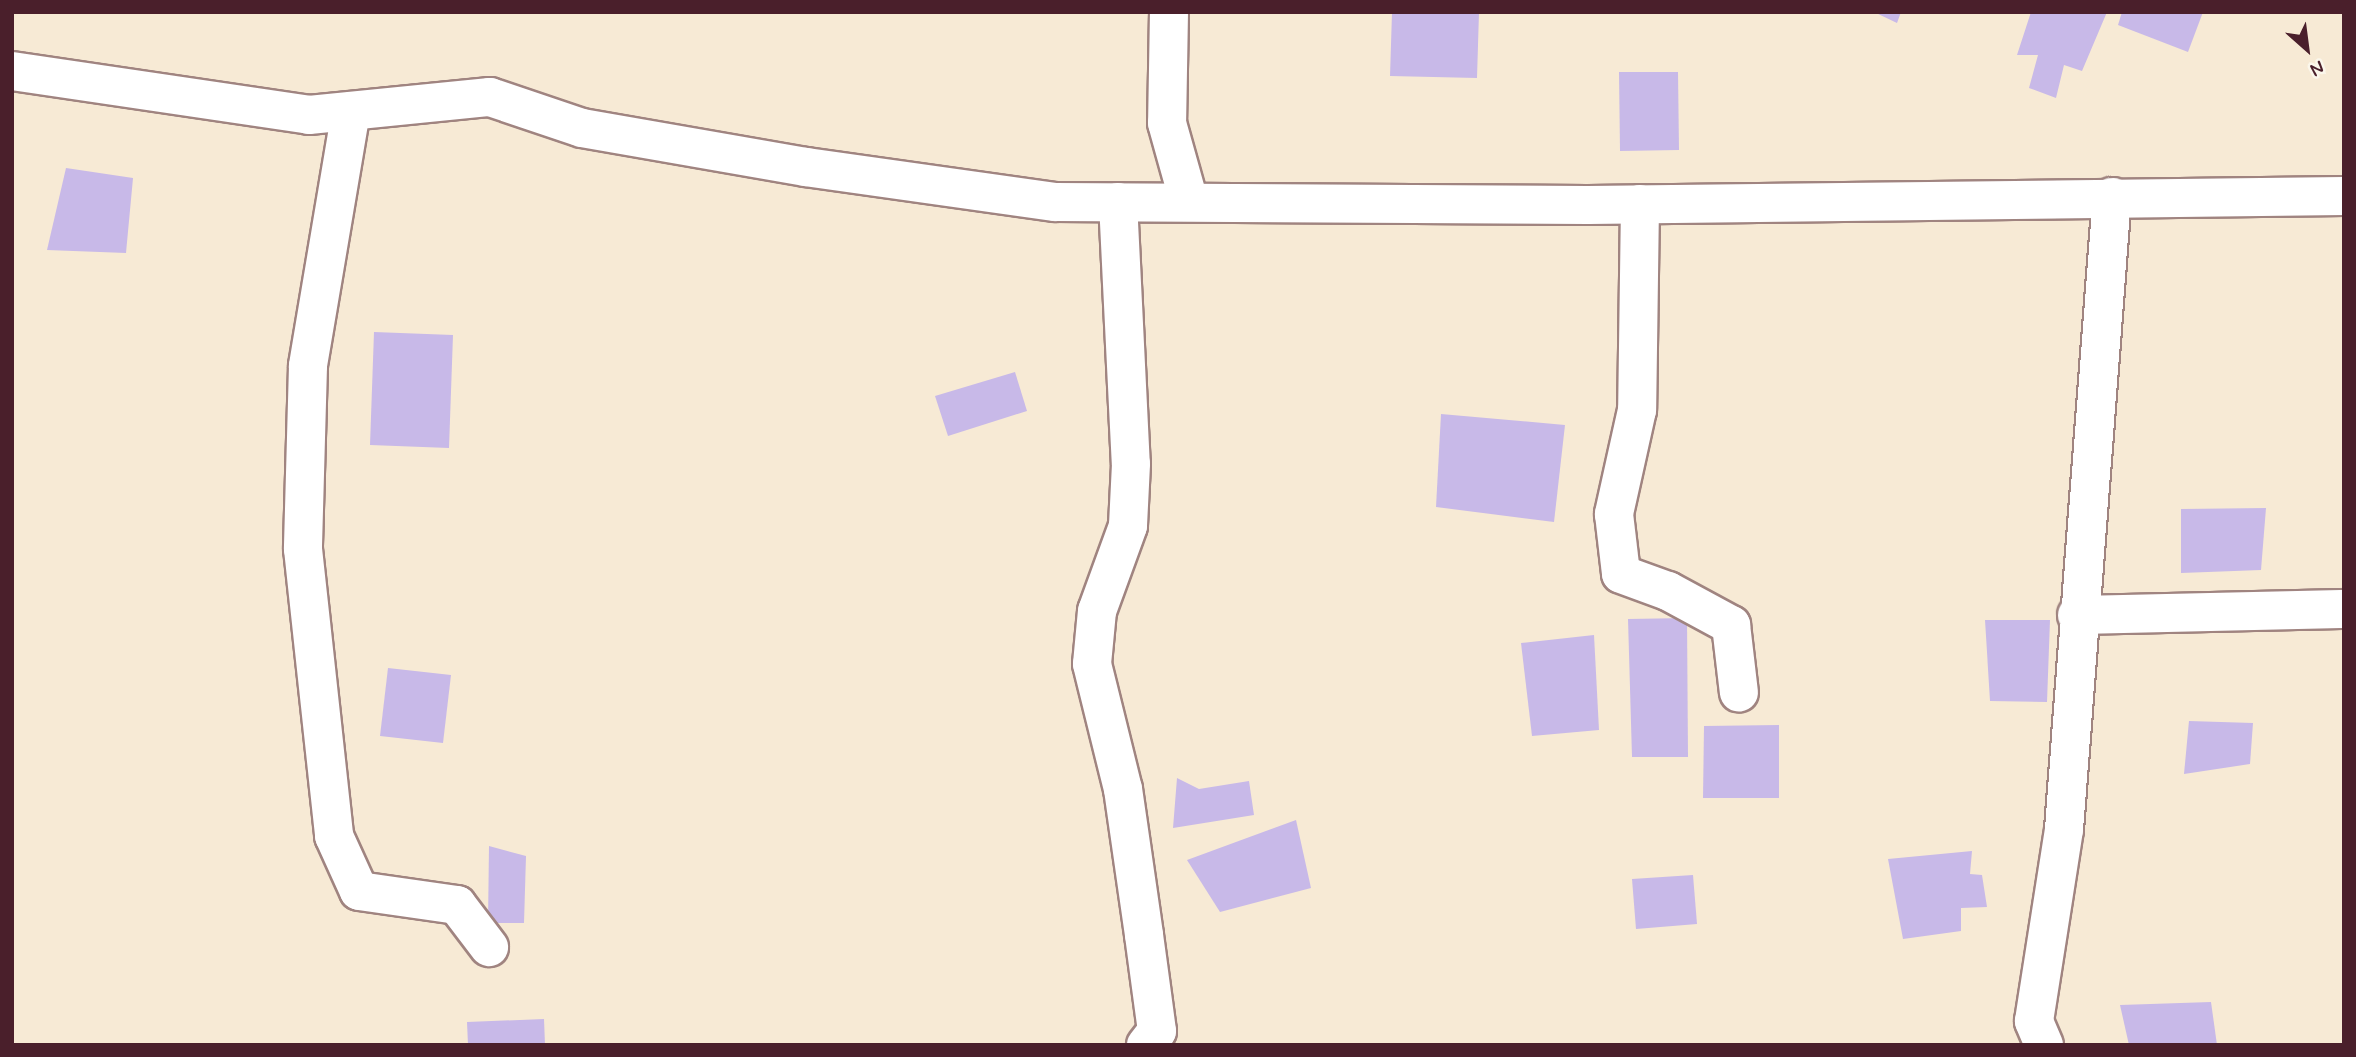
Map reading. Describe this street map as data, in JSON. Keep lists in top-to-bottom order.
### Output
{
  "north": "bottom right"
}
